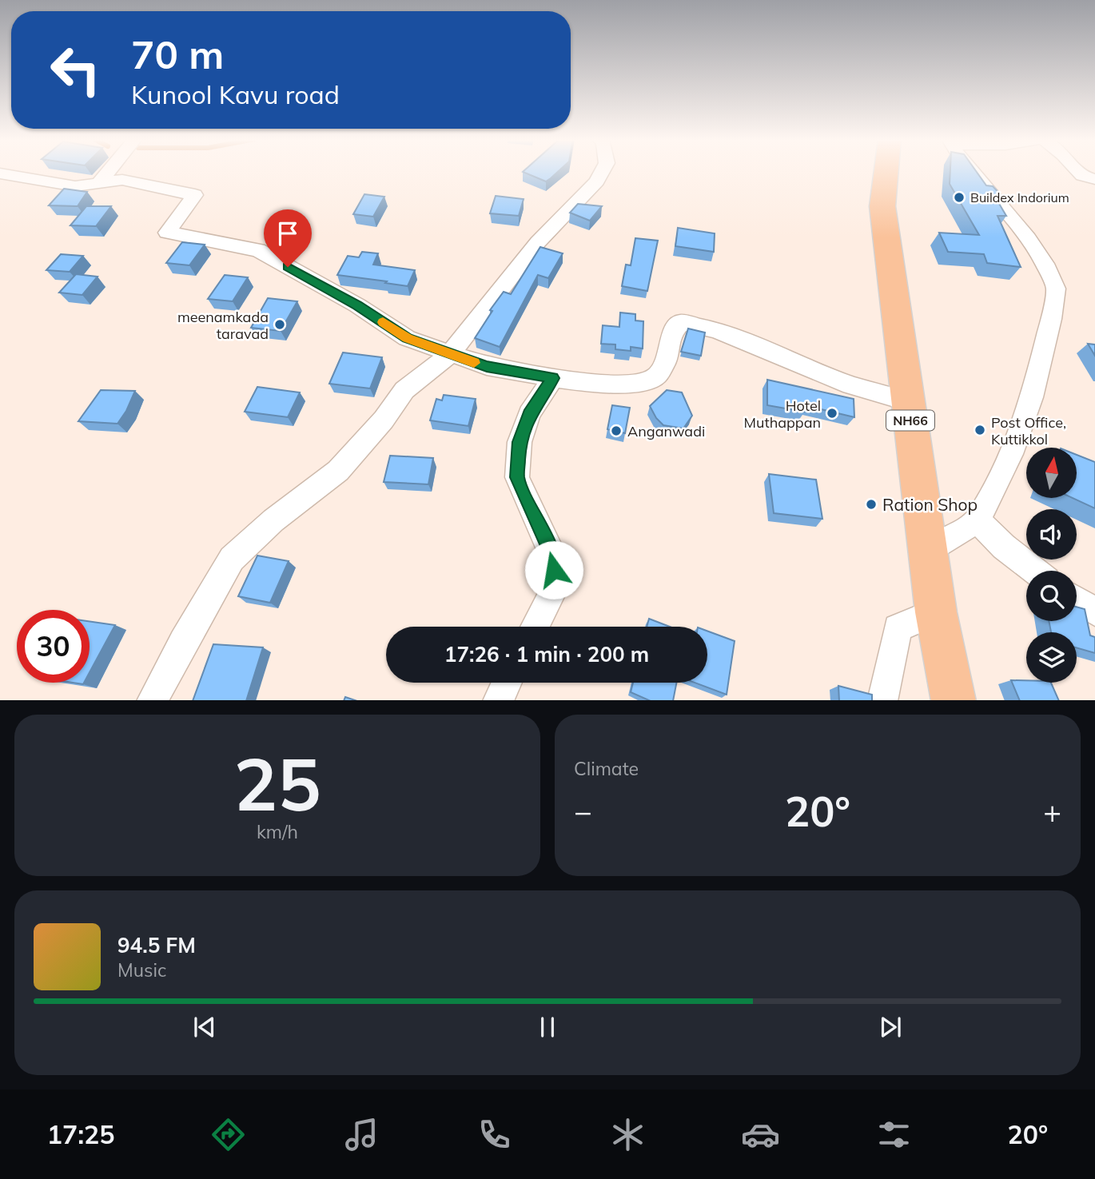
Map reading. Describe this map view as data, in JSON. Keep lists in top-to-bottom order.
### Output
{
  "streets": {
    "highway": ["NH66"]
  },
  "places": [
    "Buildex Indorium",
    "meenamkada taravad",
    "Hotel Muthappan",
    "Post Office, Kuttikkol",
    "Anganwadi",
    "Ration Shop"
  ],
  "north": "top",
  "page": {
    "turn": ["70 m", "Kunool Kavu road"],
    "limit": "30",
    "trip": "17:26 · 1 min · 200 m",
    "tile": [
      ["25", "km/h"],
      "Climate"
    ],
    "heat": ["−", "20°", "+"],
    "song": ["94.5 FM", "Music"],
    "tabs": ["17:25", "20°"]
  }
}
